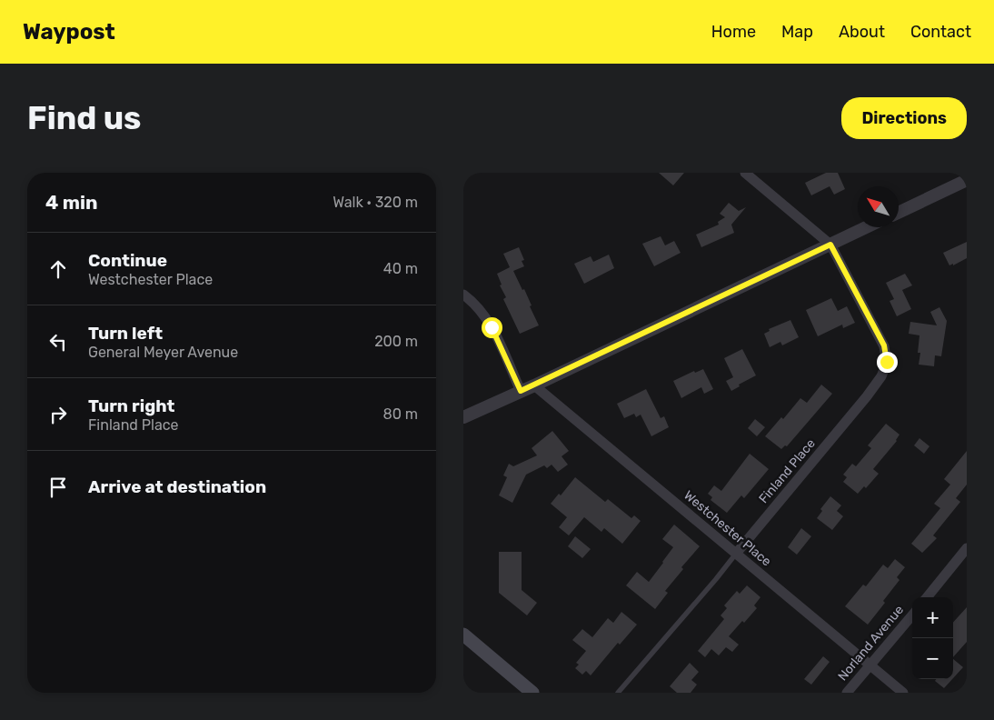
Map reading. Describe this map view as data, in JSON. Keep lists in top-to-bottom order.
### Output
{
  "streets": {
    "street": ["Finland Place", "Westchester Place", "Norland Avenue"]
  },
  "crossings": [
    ["Finland Place", "Westchester Place"],
    ["Westchester Place", "Norland Avenue"]
  ],
  "north": "top left",
  "page": {
    "header": "Waypost",
    "nav": [
      "Home",
      "Map",
      "About",
      "Contact"
    ],
    "buttons": "Directions",
    "title": "Find us",
    "heading": ["4 min", "Walk · 320 m"],
    "list": [
      ["Continue", "Westchester Place", "40 m"],
      ["Turn left", "General Meyer Avenue", "200 m"],
      ["Turn right", "Finland Place", "80 m"],
      "Arrive at destination"
    ],
    "map_buttons": ["+", "−"]
  }
}
